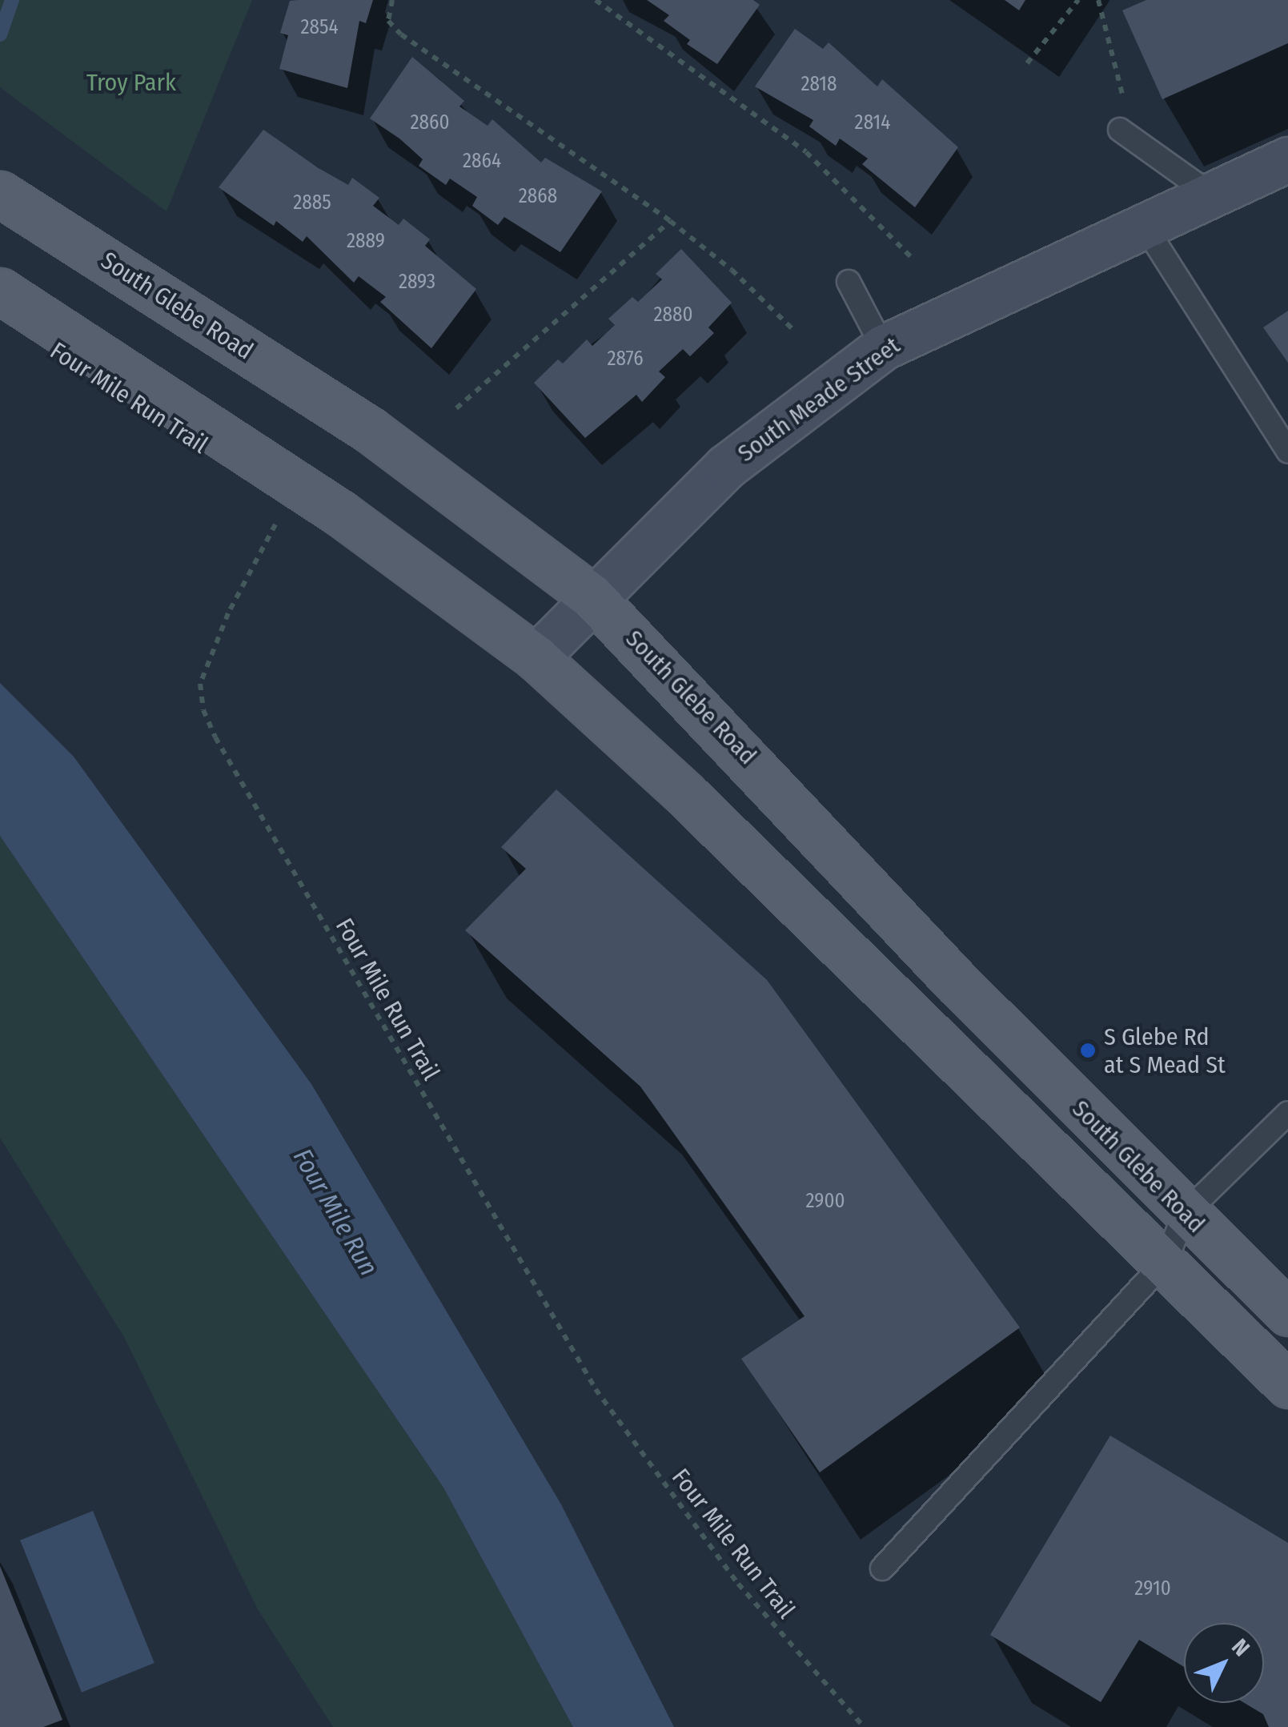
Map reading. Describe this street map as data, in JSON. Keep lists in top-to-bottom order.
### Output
{
  "streets": {
    "main road": ["South Glebe Road"],
    "street": ["South Meade Street"],
    "path": ["Four Mile Run Trail"]
  },
  "crossings": [
    ["South Glebe Road", "South Meade Street"]
  ],
  "water": ["Four Mile Run"],
  "parks": ["Troy Park"],
  "places": ["S Glebe Rd at S Mead St"],
  "house_numbers": [
    "2854",
    "2818",
    "2860",
    "2814",
    "2864",
    "2868",
    "2885",
    "2889",
    "2893",
    "2880",
    "2876",
    "2900",
    "2910"
  ],
  "north": "top right"
}
